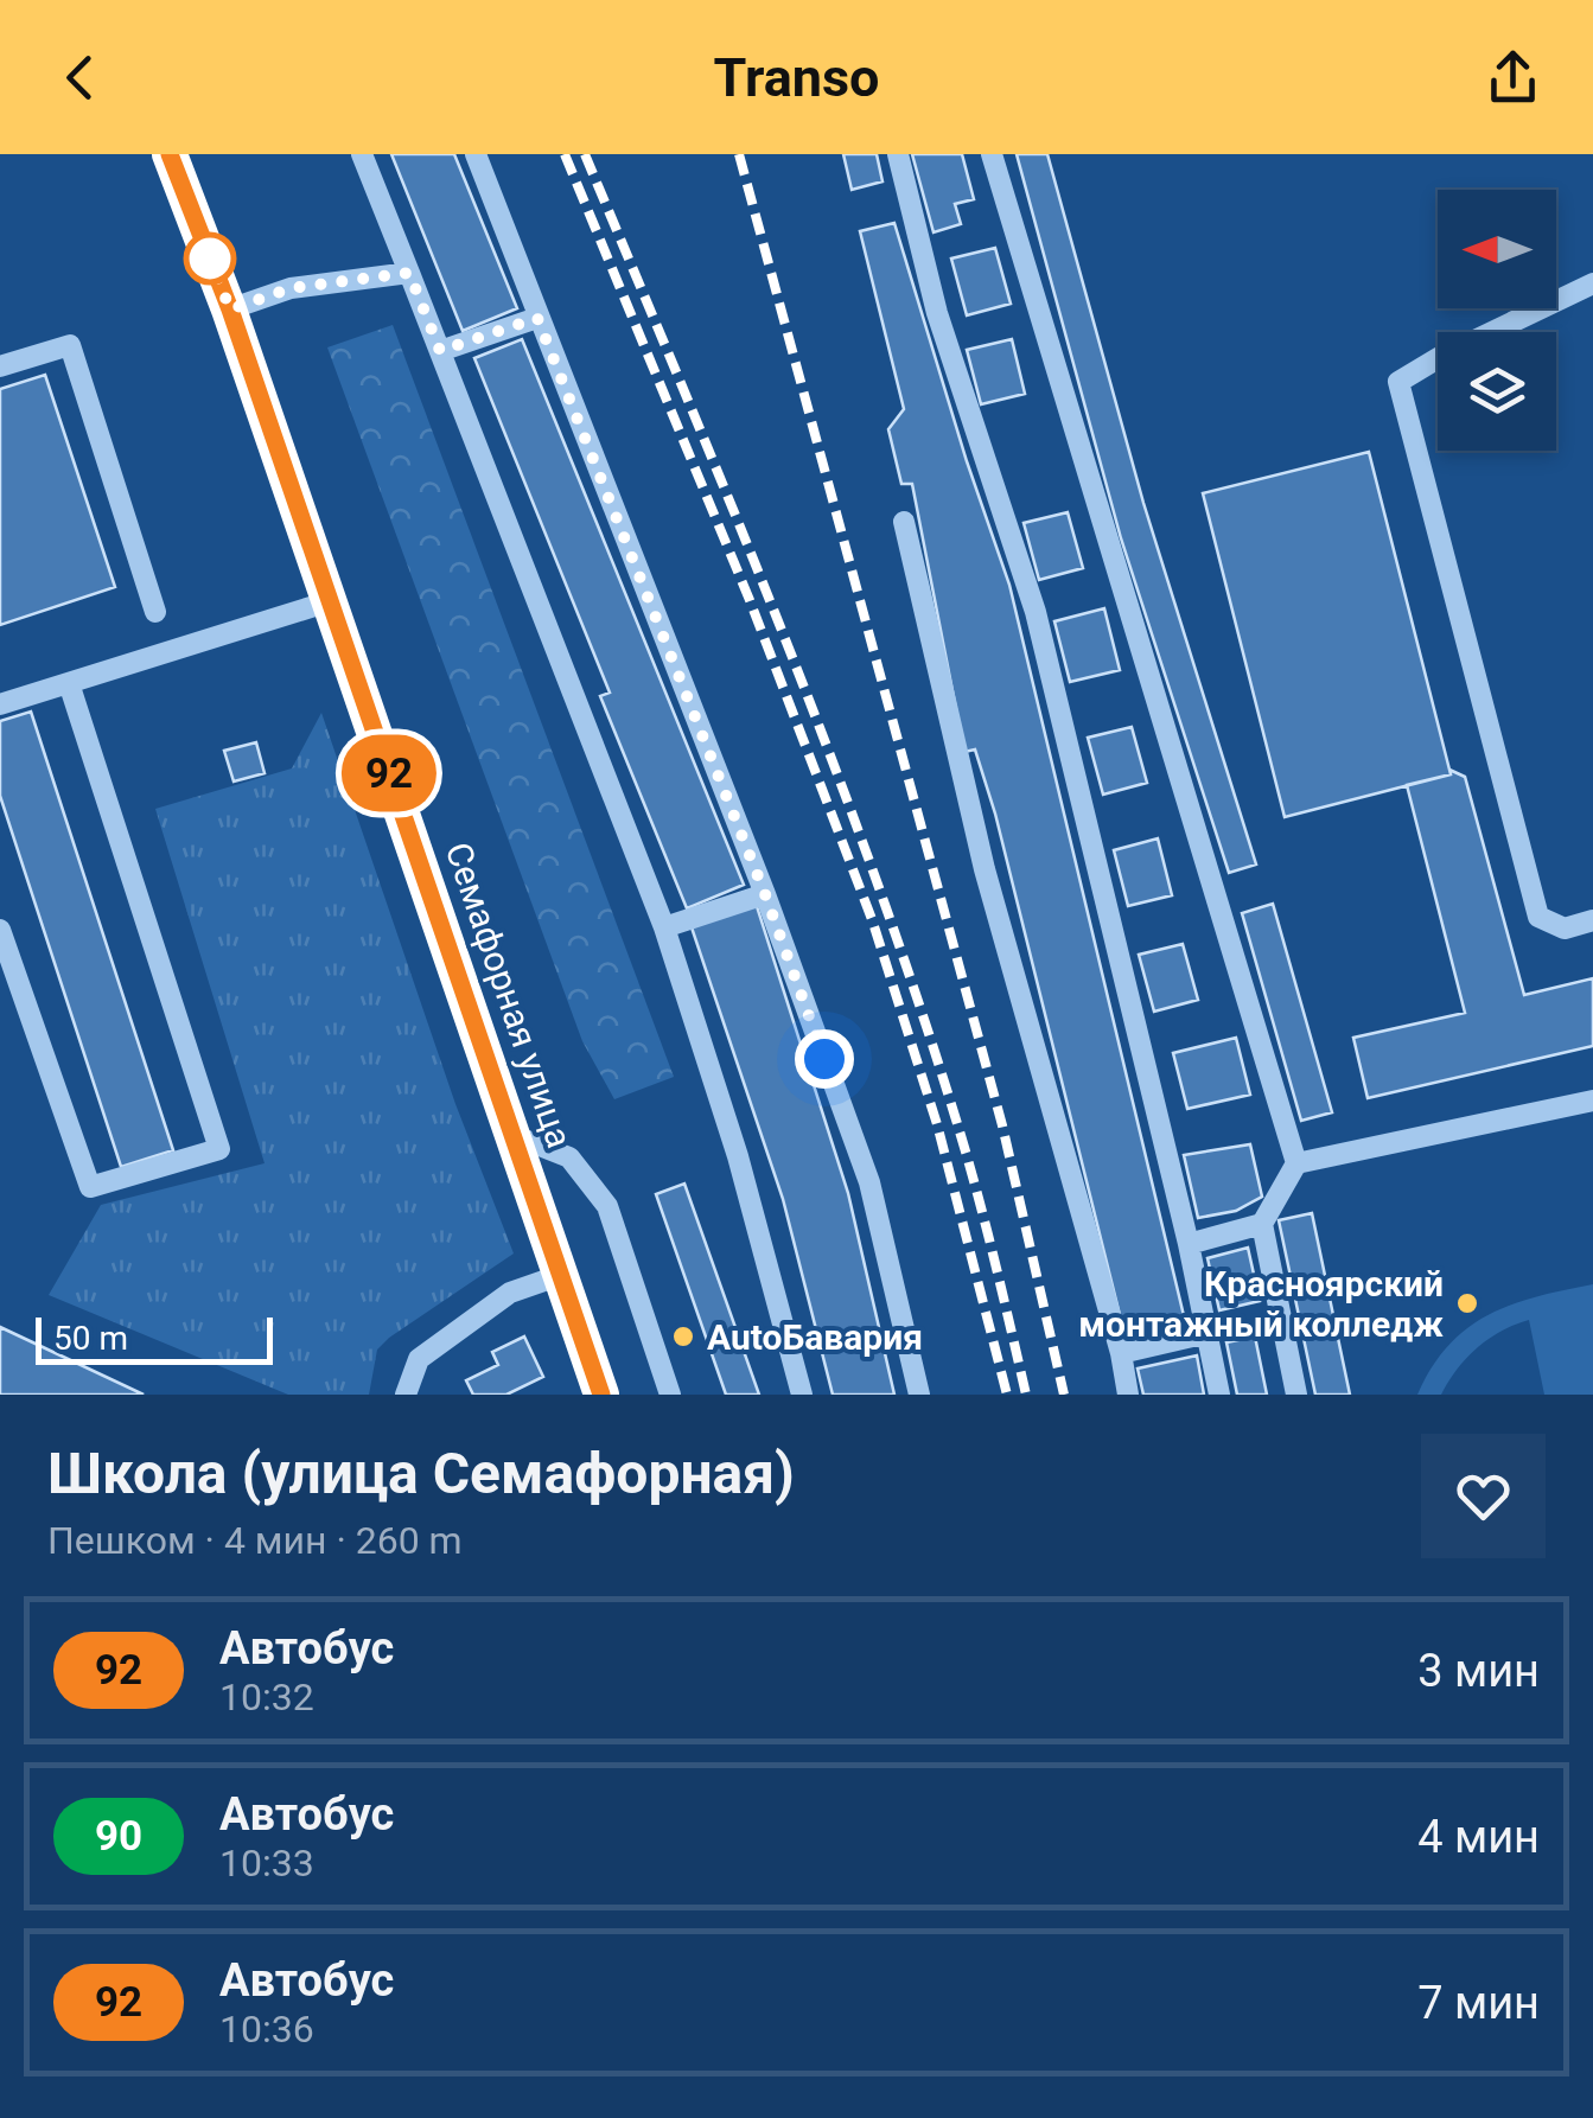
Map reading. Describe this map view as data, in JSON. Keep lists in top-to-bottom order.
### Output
{
  "streets": {
    "highway": ["Семафорная улица"]
  },
  "places": ["Красноярский монтажный колледж", "AutoБавария"],
  "lines": ["bus line 92"],
  "scale_bar": "50 m",
  "north": "left",
  "page": {
    "header": "Transo",
    "on_map": "92",
    "scale": "50 m",
    "heading": ["Школа (улица Семафорная)", "Пешком · 4 мин · 260 m"],
    "list": [
      {
        "mark": "92",
        "name": "Автобус",
        "note": "10:32",
        "value": "3 мин"
      },
      {
        "mark": "90",
        "name": "Автобус",
        "note": "10:33",
        "value": "4 мин"
      },
      {
        "mark": "92",
        "name": "Автобус",
        "note": "10:36",
        "value": "7 мин"
      }
    ]
  }
}
